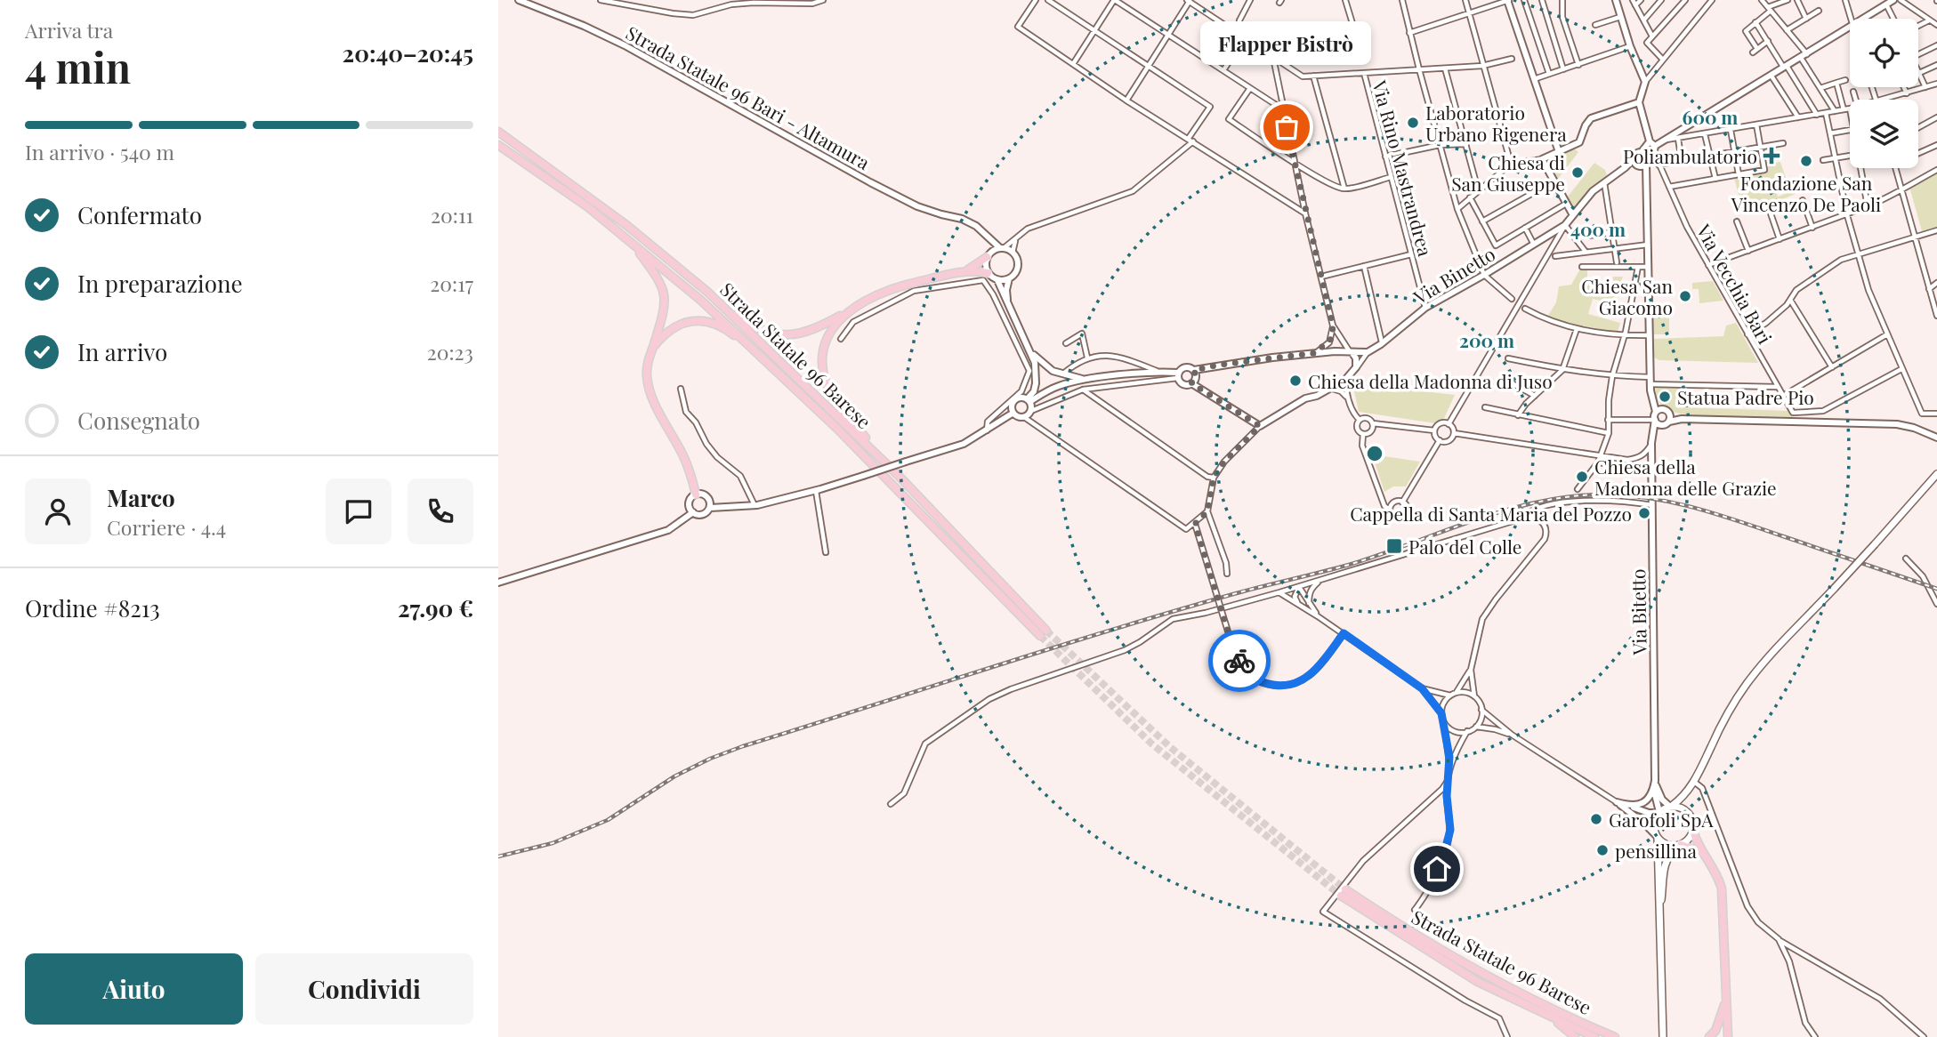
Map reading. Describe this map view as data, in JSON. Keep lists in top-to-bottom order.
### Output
{
  "streets": {
    "highway": ["Strada Statale 96 Barese"],
    "street": [
      "Strada Statale 96 Bari - Altamura",
      "Via Rino Mastrandrea",
      "Via Binetto",
      "Via Vecchia Bari",
      "Via Bitetto"
    ]
  },
  "crossings": [
    ["Via Rino Mastrandrea", "Via Binetto"]
  ],
  "places": {
    "other": [
      "Laboratorio Urbano Rigenera",
      "Flapper Bistrò",
      "Fondazione San Vincenzo De Paoli",
      "Chiesa di San Giuseppe",
      "Chiesa San Giacomo",
      "Chiesa della Madonna di Juso",
      "Statua Padre Pio",
      "Chiesa della Madonna delle Grazie",
      "Cappella di Santa Maria del Pozzo",
      "Garofoli SpA",
      "pensillina"
    ],
    "health": ["Poliambulatorio"],
    "transit": ["Palo del Colle"]
  },
  "page": {
    "heading": ["4 min", "Arriva tra", "20:40–20:45"],
    "panel": [
      "Marco",
      "Corriere · 4.4",
      "Ordine #8213",
      "27.90 €"
    ],
    "bubble": "Flapper Bistrò",
    "bar": "In arrivo · 540 m",
    "list": [
      ["Confermato", "20:11"],
      ["In preparazione", "20:17"],
      ["In arrivo", "20:23"],
      "Consegnato"
    ],
    "buttons": ["Aiuto", "Condividi"]
  },
  "rings": ["600 m", "400 m", "200 m"]
}
